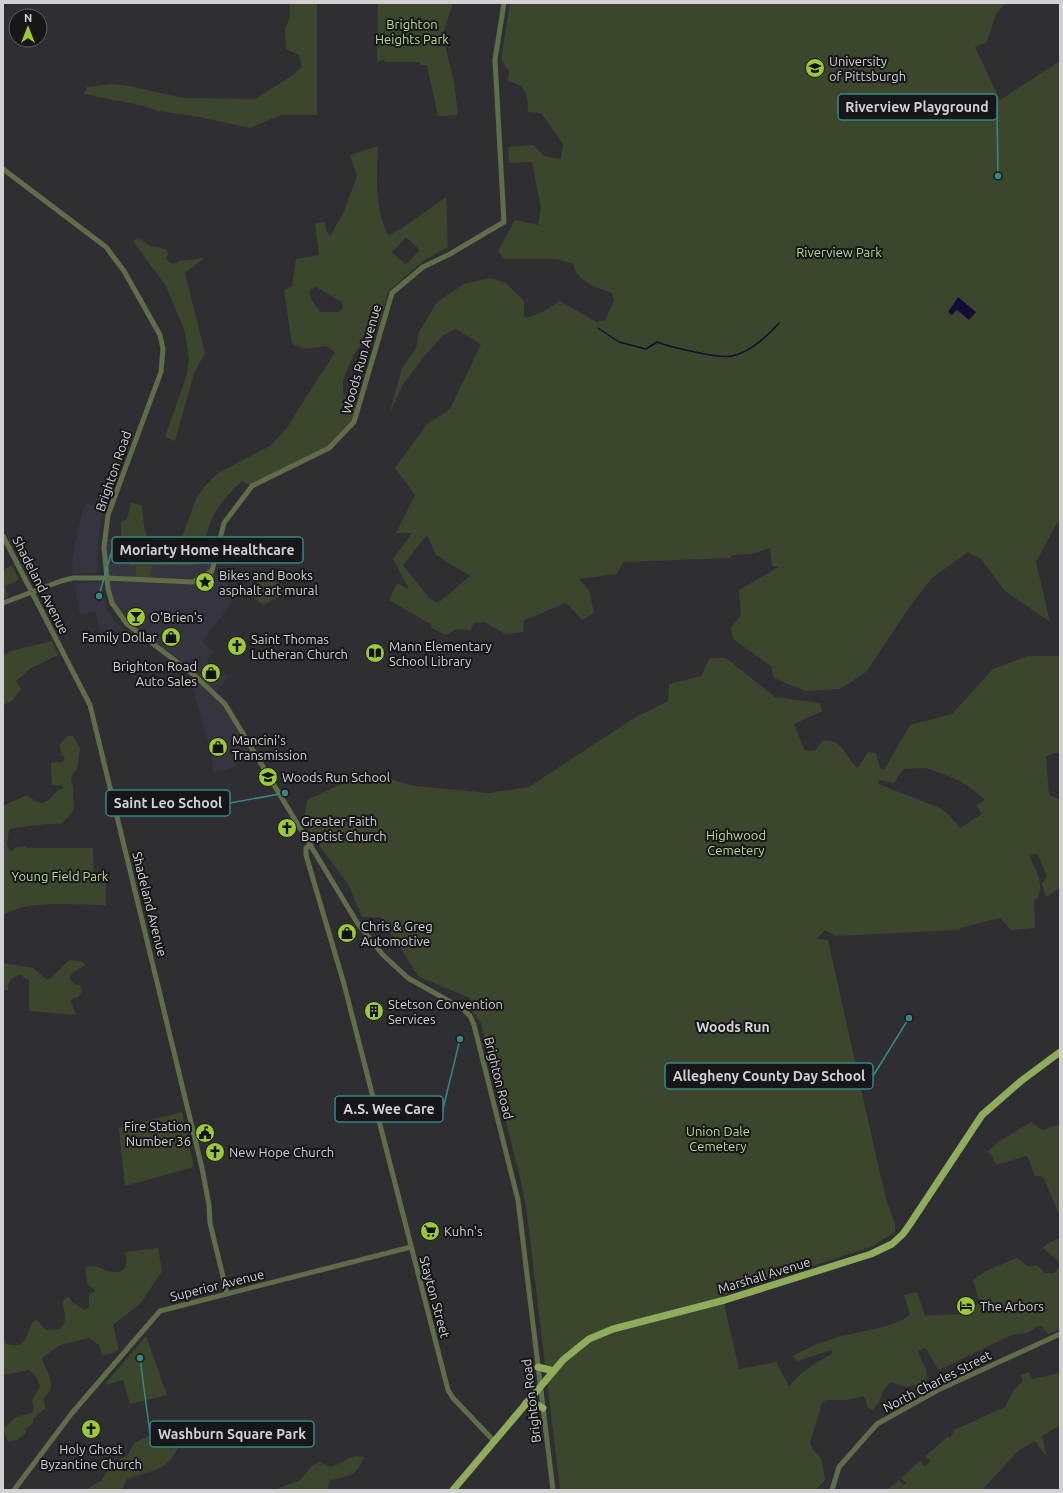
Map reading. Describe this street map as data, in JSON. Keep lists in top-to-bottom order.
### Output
{
  "streets": {
    "main road": ["Marshall Avenue"],
    "street": [
      "Woods Run Avenue",
      "Brighton Road",
      "Shadeland Avenue",
      "Superior Avenue",
      "Stayton Street",
      "North Charles Street"
    ]
  },
  "crossings": [
    ["Woods Run Avenue", "Brighton Road"],
    ["Brighton Road", "Marshall Avenue"],
    ["Brighton Road", "Stayton Street"],
    ["Shadeland Avenue", "Superior Avenue"],
    ["Marshall Avenue", "Stayton Street"],
    ["Superior Avenue", "Stayton Street"]
  ],
  "districts": ["Woods Run"],
  "parks": [
    "Brighton Heights Park",
    "Riverview Park",
    "Highwood Cemetery",
    "Young Field Park",
    "Union Dale Cemetery"
  ],
  "places": {
    "school or university": ["University of Pittsburgh", "Woods Run School"],
    "other": [
      "Riverview Playground",
      "Moriarty Home Healthcare",
      "Saint Leo School",
      "Allegheny County Day School",
      "A.S. Wee Care",
      "Washburn Square Park"
    ],
    "place": ["Bikes and Books asphalt art mural"],
    "bar": ["O'Brien's"],
    "shop": [
      "Family Dollar",
      "Brighton Road Auto Sales",
      "Mancini's Transmission",
      "Chris & Greg Automotive"
    ],
    "church": [
      "Saint Thomas Lutheran Church",
      "Greater Faith Baptist Church",
      "New Hope Church",
      "Holy Ghost Byzantine Church"
    ],
    "library": ["Mann Elementary School Library"],
    "building": ["Stetson Convention Services"],
    "public building": ["Fire Station Number 36"],
    "supermarket": ["Kuhn's"],
    "hotel": ["The Arbors"]
  },
  "north": "top"
}
